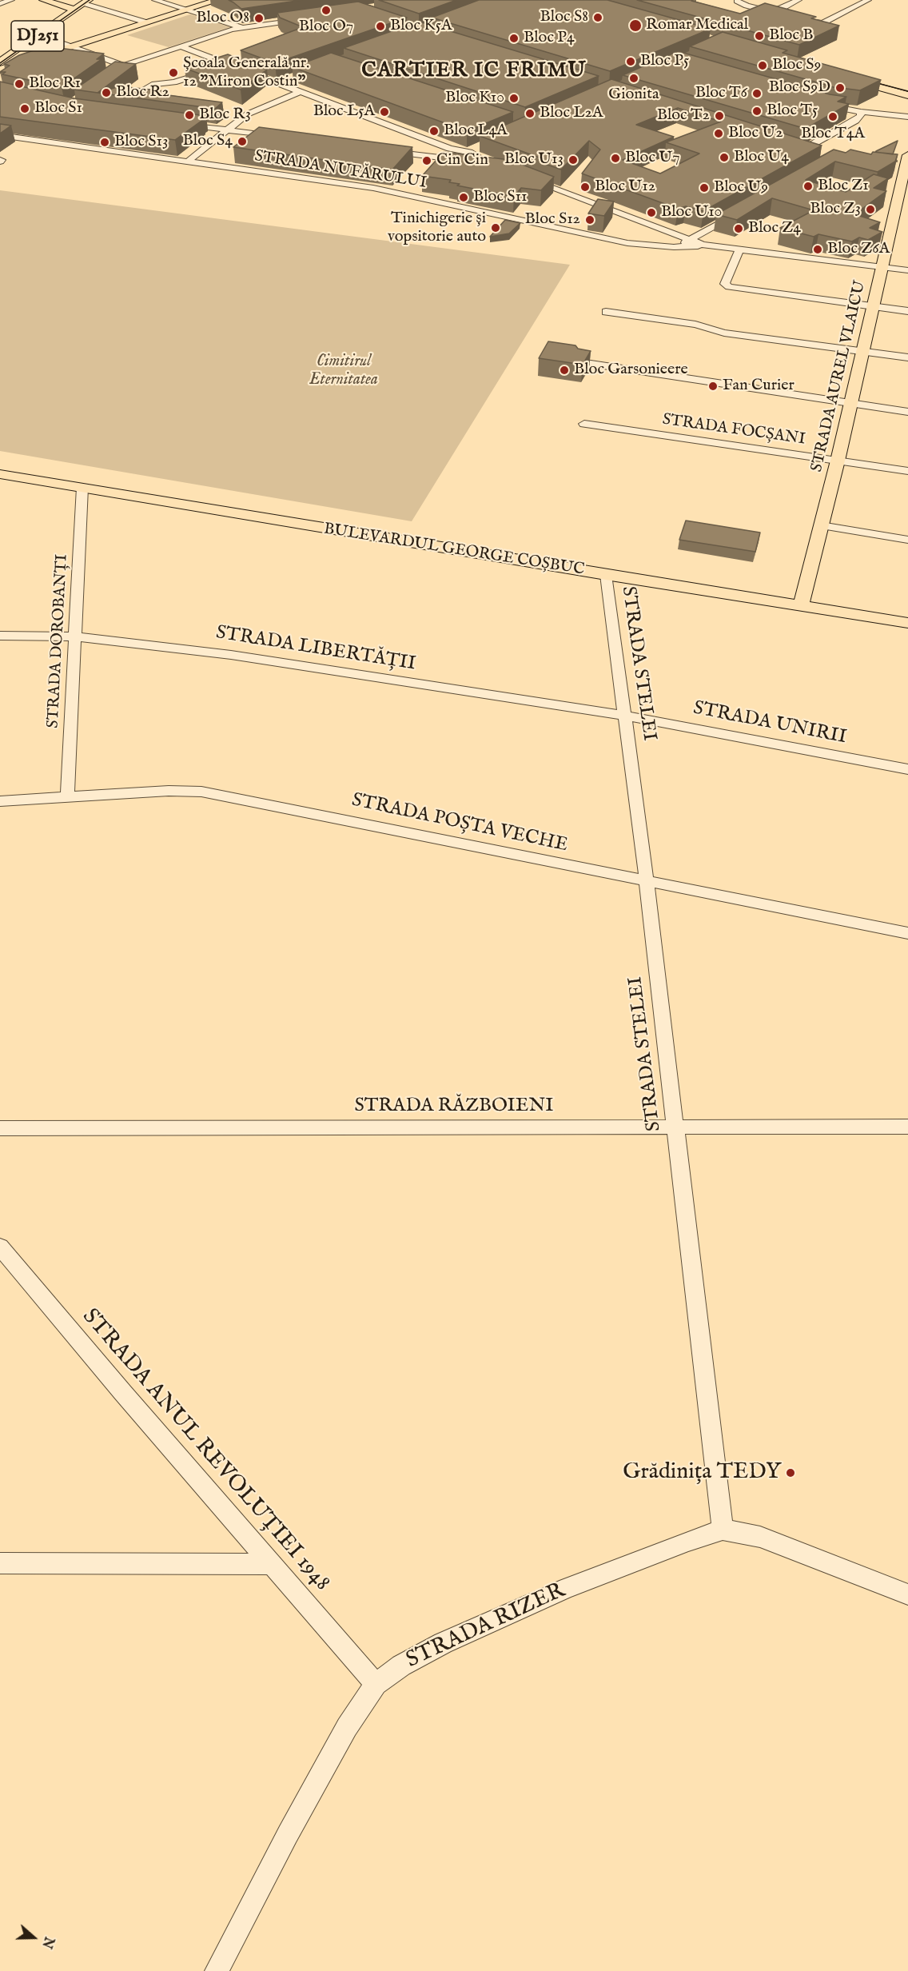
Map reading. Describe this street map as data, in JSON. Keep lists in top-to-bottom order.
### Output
{
  "streets": {
    "main road": ["DJ251", "STRADA AUREL VLAICU", "BULEVARDUL GEORGE COȘBUC"],
    "street": [
      "STRADA NUFĂRULUI",
      "STRADA FOCȘANI",
      "STRADA DOROBANȚI",
      "STRADA LIBERTĂȚII",
      "STRADA STELEI",
      "STRADA UNIRII",
      "STRADA POȘTA VECHE",
      "STRADA RĂZBOIENI",
      "STRADA ANUL REVOLUȚIEI 1948",
      "STRADA RIZER"
    ]
  },
  "crossings": [
    ["STRADA AUREL VLAICU", "STRADA FOCȘANI"],
    ["STRADA AUREL VLAICU", "BULEVARDUL GEORGE COȘBUC"],
    ["BULEVARDUL GEORGE COȘBUC", "STRADA DOROBANȚI"],
    ["BULEVARDUL GEORGE COȘBUC", "STRADA STELEI"],
    ["STRADA DOROBANȚI", "STRADA LIBERTĂȚII"],
    ["STRADA DOROBANȚI", "STRADA POȘTA VECHE"],
    ["STRADA LIBERTĂȚII", "STRADA STELEI"],
    ["STRADA LIBERTĂȚII", "STRADA UNIRII"],
    ["STRADA STELEI", "STRADA UNIRII"],
    ["STRADA STELEI", "STRADA POȘTA VECHE"],
    ["STRADA STELEI", "STRADA RĂZBOIENI"],
    ["STRADA STELEI", "STRADA RIZER"],
    ["STRADA ANUL REVOLUȚIEI 1948", "STRADA RIZER"]
  ],
  "districts": ["CARTIER IC FRIMU"],
  "parks": ["Cimitirul Eternitatea"],
  "places": [
    "Bloc O7",
    "Bloc S8",
    "Bloc O8",
    "Romar Medical",
    "Bloc K5A",
    "Bloc B",
    "Bloc P4",
    "Bloc P5",
    "Bloc S9",
    "Școala Generală nr. 12 \"Miron Costin\"",
    "Gionita",
    "Bloc R1",
    "Bloc S9D",
    "Bloc R2",
    "Bloc T6",
    "Bloc K10",
    "Bloc S1",
    "Bloc T5",
    "Bloc L5A",
    "Bloc L2A",
    "Bloc R3",
    "Bloc T2",
    "Bloc T4A",
    "Bloc L4A",
    "Bloc U2",
    "Bloc S4",
    "Bloc S13",
    "Bloc U4",
    "Bloc U7",
    "Bloc U13",
    "Cin Cin",
    "Bloc Z1",
    "Bloc U12",
    "Bloc U9",
    "Bloc S11",
    "Bloc Z3",
    "Bloc U10",
    "Bloc S12",
    "Tinichigerie și vopsitorie auto",
    "Bloc Z4",
    "Bloc Z6A",
    "Bloc Garsonieere",
    "Fan Curier",
    "Grădinița TEDY"
  ],
  "north": "right"
}
